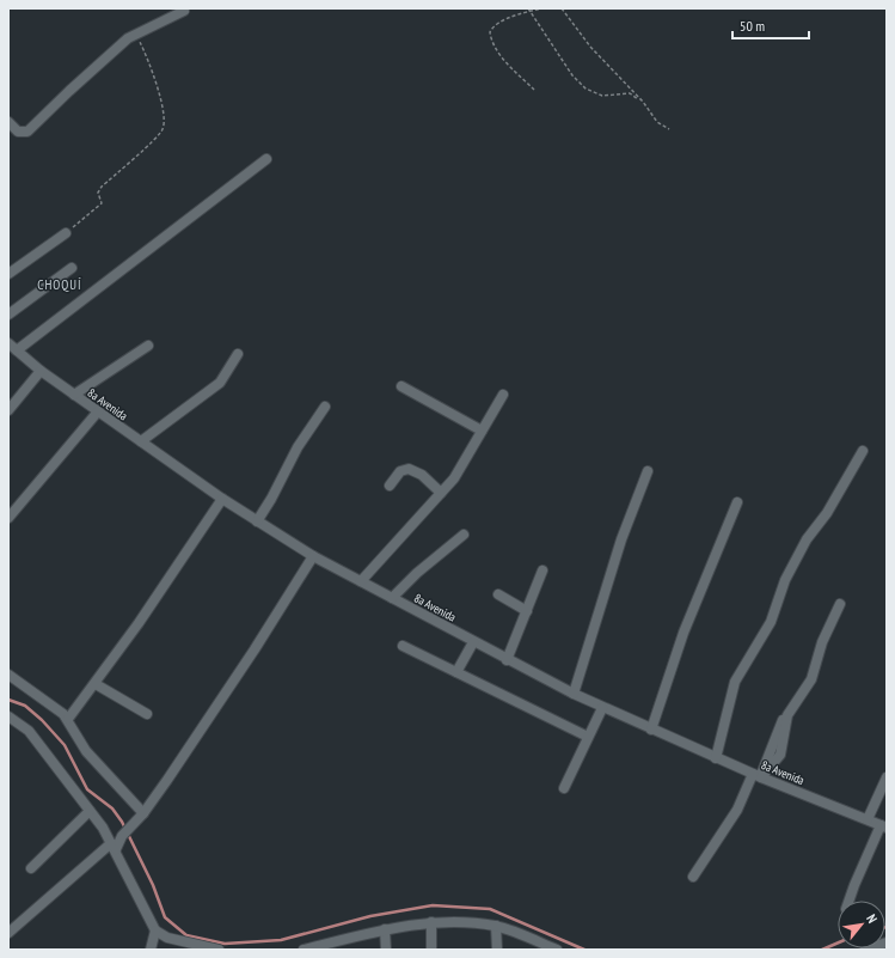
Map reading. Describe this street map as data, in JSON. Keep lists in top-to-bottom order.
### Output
{
  "streets": {
    "street": ["8a Avenida"]
  },
  "districts": ["CHOQUÍ"],
  "scale_bar": "50 m",
  "north": "top right"
}
